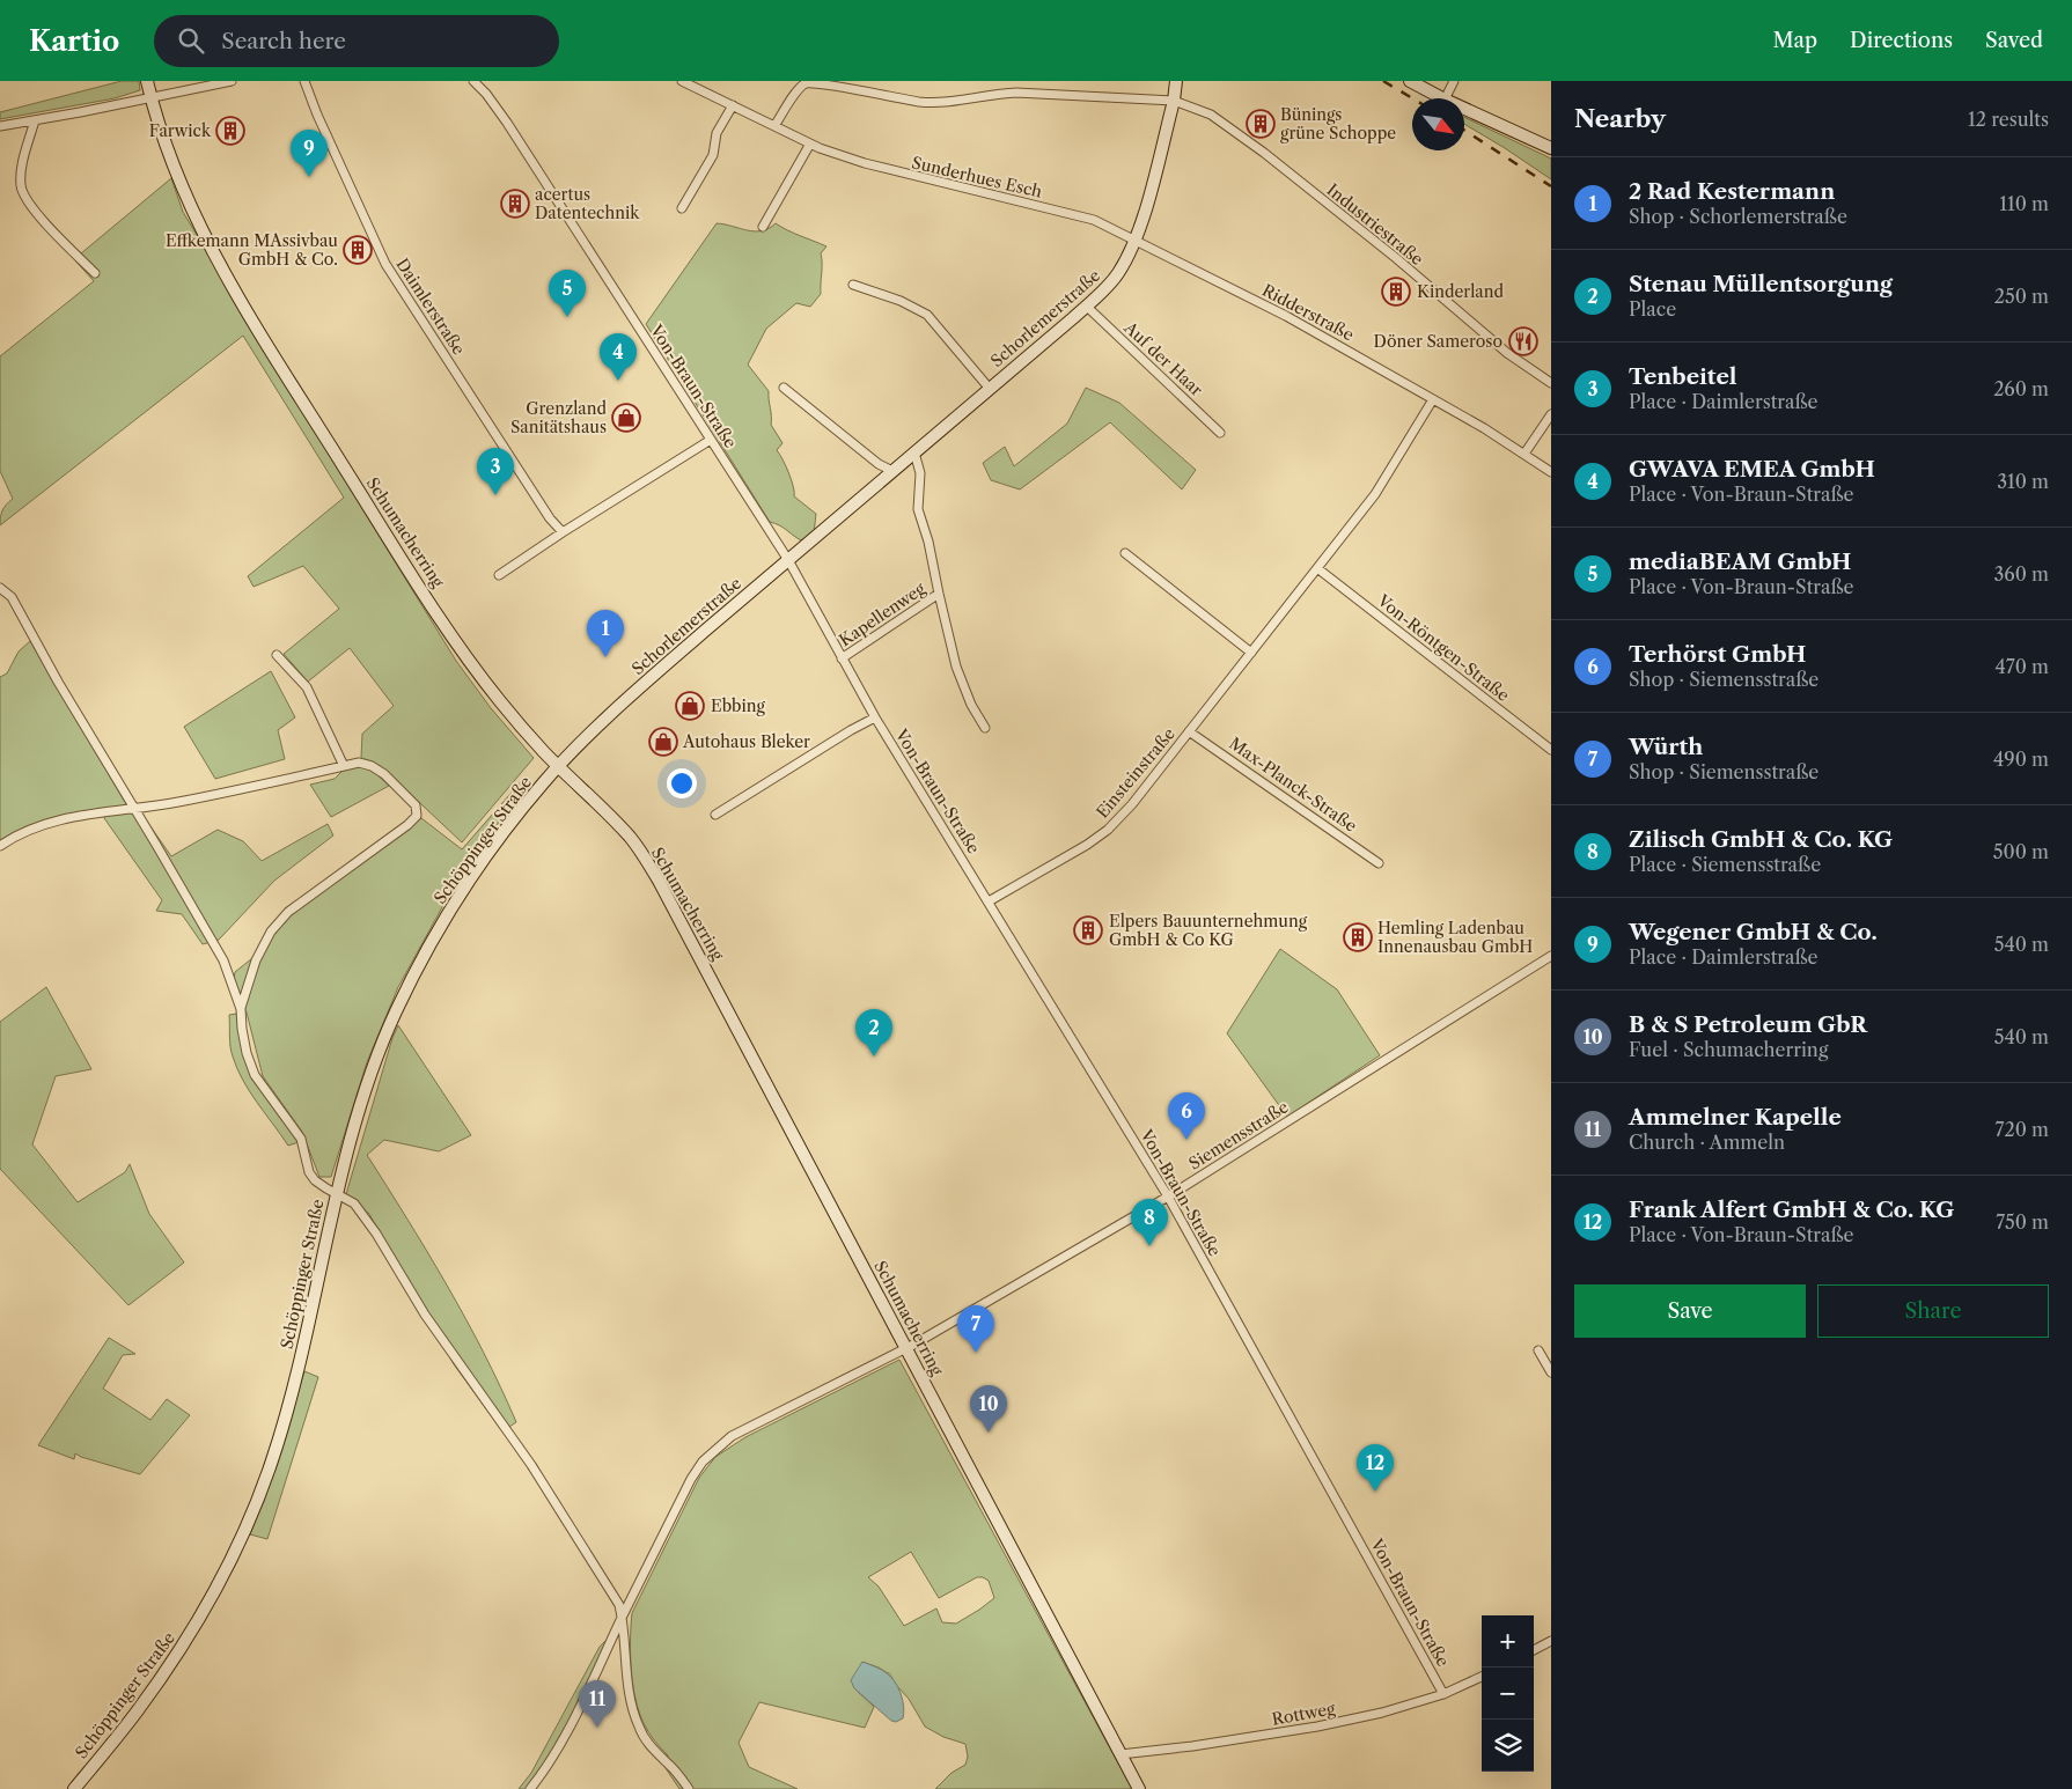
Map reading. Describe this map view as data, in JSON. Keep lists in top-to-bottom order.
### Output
{
  "streets": {
    "main road": ["Schorlemerstraße", "Schumacherring", "Schöppinger Straße"],
    "street": [
      "Sunderhues Esch",
      "Industriestraße",
      "Daimlerstraße",
      "Ridderstraße",
      "Auf der Haar",
      "Von-Braun-Straße",
      "Kapellenweg",
      "Von-Röntgen-Straße",
      "Einsteinstraße",
      "Max-Planck-Straße",
      "Siemensstraße",
      "Rottweg"
    ]
  },
  "crossings": [
    ["Sunderhues Esch", "Industriestraße"],
    ["Sunderhues Esch", "Ridderstraße"],
    ["Sunderhues Esch", "Schorlemerstraße"],
    ["Industriestraße", "Schorlemerstraße"],
    ["Ridderstraße", "Schorlemerstraße"],
    ["Ridderstraße", "Einsteinstraße"],
    ["Schorlemerstraße", "Auf der Haar"],
    ["Schorlemerstraße", "Von-Braun-Straße"],
    ["Schorlemerstraße", "Schumacherring"],
    ["Schorlemerstraße", "Kapellenweg"],
    ["Schorlemerstraße", "Schöppinger Straße"],
    ["Von-Braun-Straße", "Kapellenweg"],
    ["Von-Braun-Straße", "Einsteinstraße"],
    ["Von-Braun-Straße", "Siemensstraße"],
    ["Von-Braun-Straße", "Rottweg"],
    ["Schumacherring", "Schöppinger Straße"],
    ["Schumacherring", "Siemensstraße"],
    ["Schumacherring", "Rottweg"],
    ["Von-Röntgen-Straße", "Einsteinstraße"],
    ["Einsteinstraße", "Max-Planck-Straße"]
  ],
  "places": {
    "building": [
      "Bünings grüne Schoppe",
      "Farwick",
      "acertus Datentechnik",
      "Effkemann MAssivbau GmbH & Co.",
      "Kinderland",
      "Elpers Bauunternehmung GmbH & Co KG",
      "Hemling Ladenbau Innenausbau GmbH"
    ],
    "restaurant": ["Döner Sameroso"],
    "shop": ["Grenzland Sanitätshaus", "Ebbing", "Autohaus Bleker"]
  },
  "north": "bottom right",
  "page": {
    "header": "Kartio",
    "search": "Search here",
    "nav": ["Map", "Directions", "Saved"],
    "heading": ["Nearby", "12 results"],
    "pins": [
      "9",
      "5",
      "4",
      "3",
      "1",
      "2",
      "6",
      "8",
      "7",
      "10",
      "12",
      "11"
    ],
    "list": [
      {
        "mark": "1",
        "name": "2 Rad Kestermann",
        "note": "Shop · Schorlemerstraße",
        "value": "110 m"
      },
      {
        "mark": "2",
        "name": "Stenau Müllentsorgung",
        "note": "Place",
        "value": "250 m"
      },
      {
        "mark": "3",
        "name": "Tenbeitel",
        "note": "Place · Daimlerstraße",
        "value": "260 m"
      },
      {
        "mark": "4",
        "name": "GWAVA EMEA GmbH",
        "note": "Place · Von-Braun-Straße",
        "value": "310 m"
      },
      {
        "mark": "5",
        "name": "mediaBEAM GmbH",
        "note": "Place · Von-Braun-Straße",
        "value": "360 m"
      },
      {
        "mark": "6",
        "name": "Terhörst GmbH",
        "note": "Shop · Siemensstraße",
        "value": "470 m"
      },
      {
        "mark": "7",
        "name": "Würth",
        "note": "Shop · Siemensstraße",
        "value": "490 m"
      },
      {
        "mark": "8",
        "name": "Zilisch GmbH & Co. KG",
        "note": "Place · Siemensstraße",
        "value": "500 m"
      },
      {
        "mark": "9",
        "name": "Wegener GmbH & Co.",
        "note": "Place · Daimlerstraße",
        "value": "540 m"
      },
      {
        "mark": "10",
        "name": "B & S Petroleum GbR",
        "note": "Fuel · Schumacherring",
        "value": "540 m"
      },
      {
        "mark": "11",
        "name": "Ammelner Kapelle",
        "note": "Church · Ammeln",
        "value": "720 m"
      },
      {
        "mark": "12",
        "name": "Frank Alfert GmbH & Co. KG",
        "note": "Place · Von-Braun-Straße",
        "value": "750 m"
      }
    ],
    "buttons": ["Save", "Share"],
    "map_buttons": ["+", "−"]
  }
}
